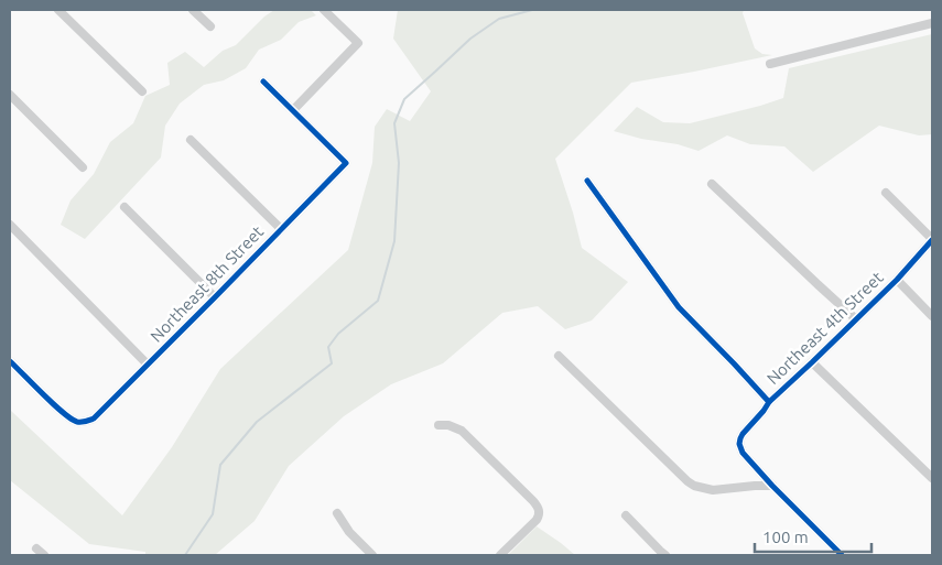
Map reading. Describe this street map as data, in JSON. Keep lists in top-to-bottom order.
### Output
{
  "streets": {
    "street": ["Northeast 8th Street", "Northeast 4th Street"]
  },
  "scale_bar": "100 m"
}
